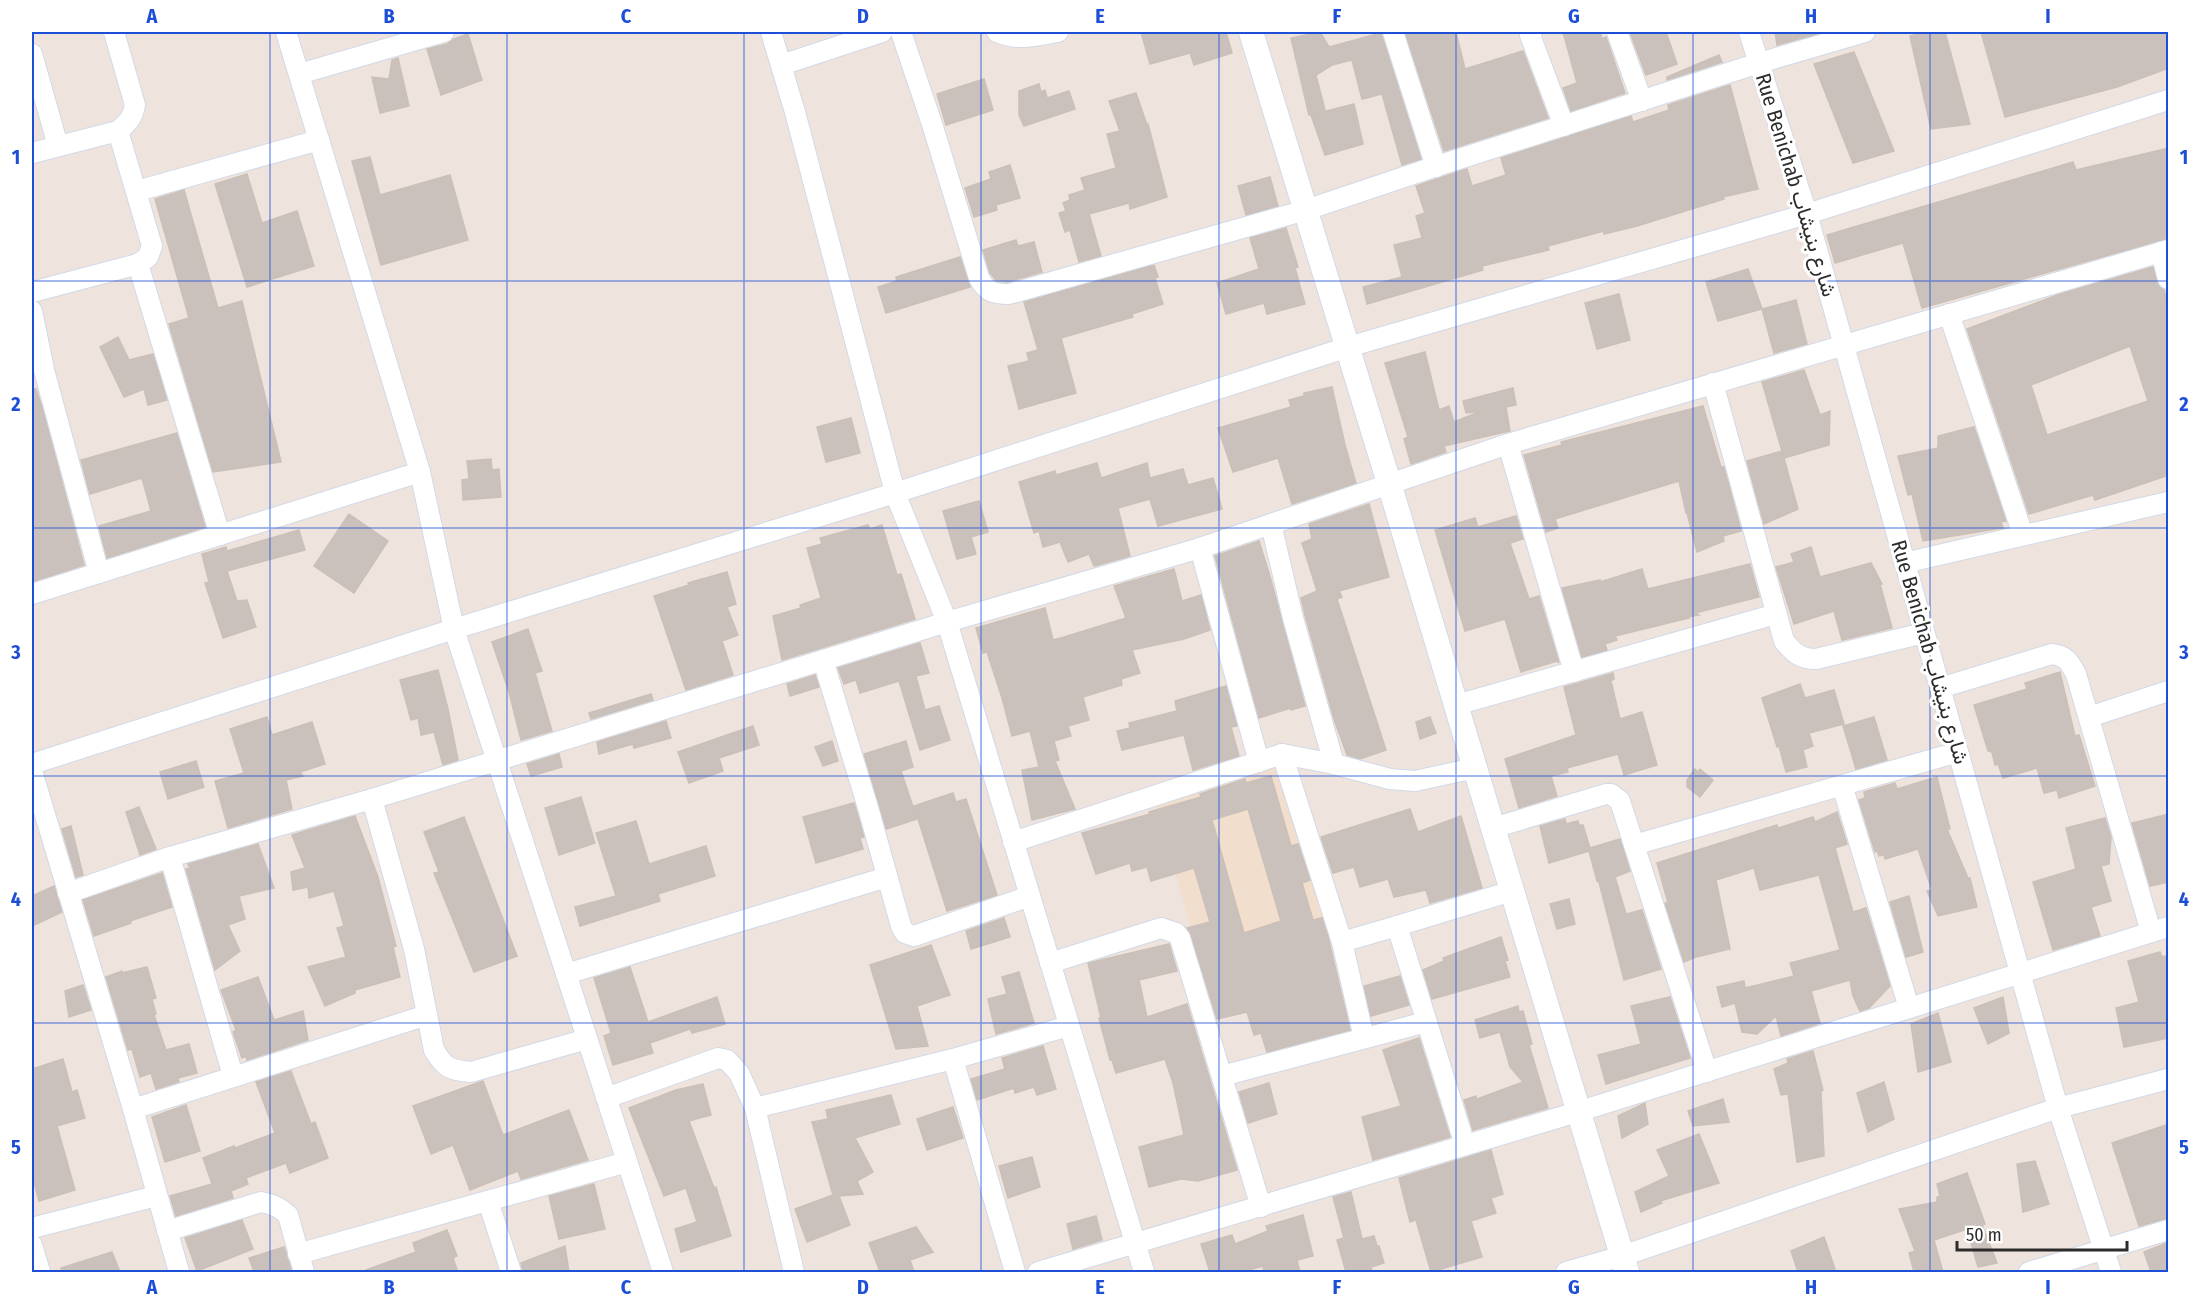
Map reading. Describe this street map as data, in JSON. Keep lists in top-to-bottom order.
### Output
{
  "streets": {
    "street": ["Rue Benichab شارع بنيشاب"]
  },
  "scale_bar": "50 m",
  "grid": {
    "columns": [
      "A",
      "B",
      "C",
      "D",
      "E",
      "F",
      "G",
      "H",
      "I"
    ],
    "rows": [
      "1",
      "2",
      "3",
      "4",
      "5"
    ]
  }
}
